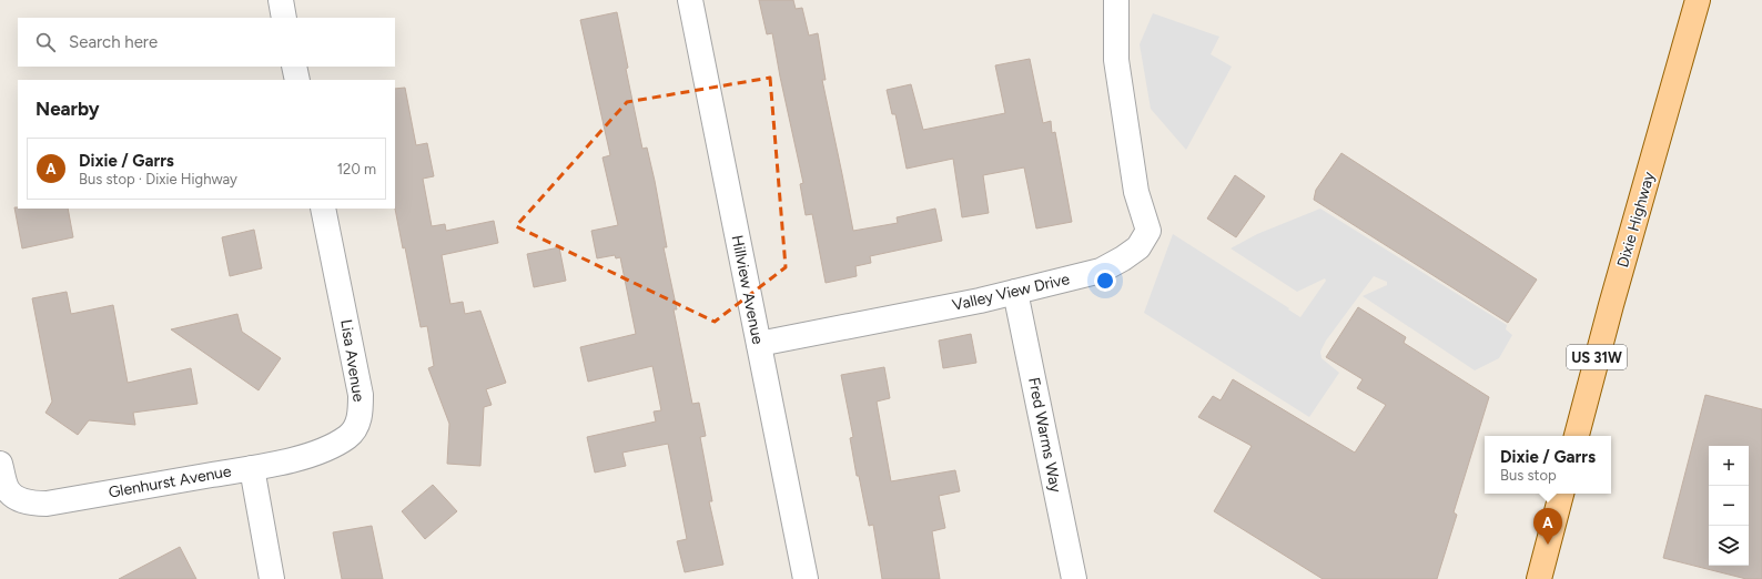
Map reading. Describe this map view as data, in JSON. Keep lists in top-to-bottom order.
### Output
{
  "streets": {
    "main road": ["Dixie Highway", "US 31W"],
    "street": [
      "Hillview Avenue",
      "Valley View Drive",
      "Lisa Avenue",
      "Fred Warms Way",
      "Glenhurst Avenue"
    ]
  },
  "crossings": [
    ["Hillview Avenue", "Valley View Drive"],
    ["Valley View Drive", "Fred Warms Way"],
    ["Lisa Avenue", "Glenhurst Avenue"]
  ],
  "page": {
    "search": "Search here",
    "heading": "Nearby",
    "list": [
      {
        "mark": "A",
        "name": "Dixie / Garrs",
        "note": "Bus stop · Dixie Highway",
        "value": "120 m"
      }
    ],
    "popup": ["Dixie / Garrs", "Bus stop"],
    "map_buttons": ["+", "−"],
    "pins": "A"
  }
}
